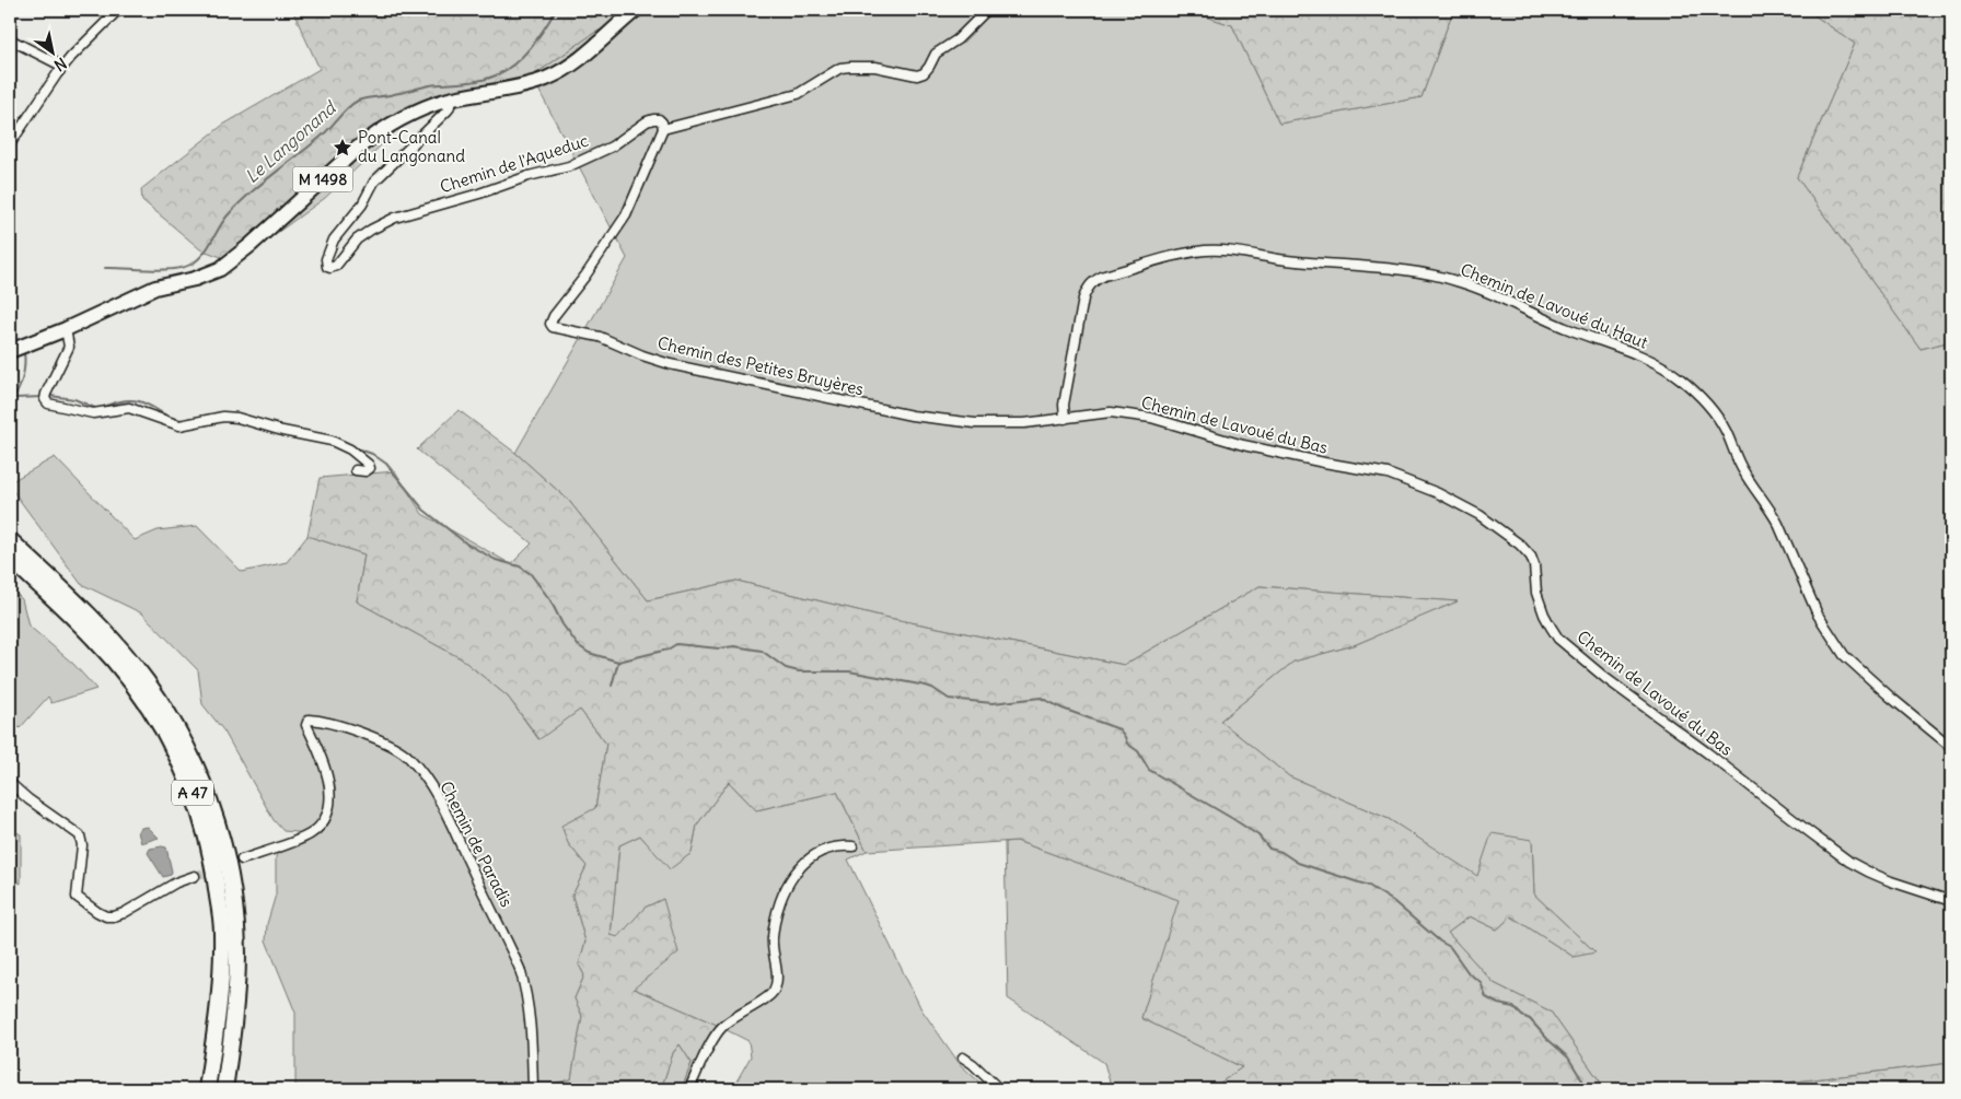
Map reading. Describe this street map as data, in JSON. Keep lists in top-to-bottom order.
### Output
{
  "streets": {
    "highway": ["A 47"],
    "main road": ["M 1498"],
    "street": [
      "Chemin de l'Aqueduc",
      "Chemin de Lavoué du Haut",
      "Chemin des Petites Bruyères",
      "Chemin de Lavoué du Bas",
      "Chemin de Paradis"
    ]
  },
  "crossings": [
    ["Chemin de l'Aqueduc", "M 1498"],
    ["Chemin de l'Aqueduc", "Chemin des Petites Bruyères"],
    ["Chemin de Lavoué du Haut", "Chemin des Petites Bruyères"],
    ["Chemin de Lavoué du Haut", "Chemin de Lavoué du Bas"],
    ["Chemin des Petites Bruyères", "Chemin de Lavoué du Bas"]
  ],
  "water": ["Le Langonand"],
  "places": {
    "place": ["Pont-Canal du Langonand"]
  },
  "north": "bottom right"
}
